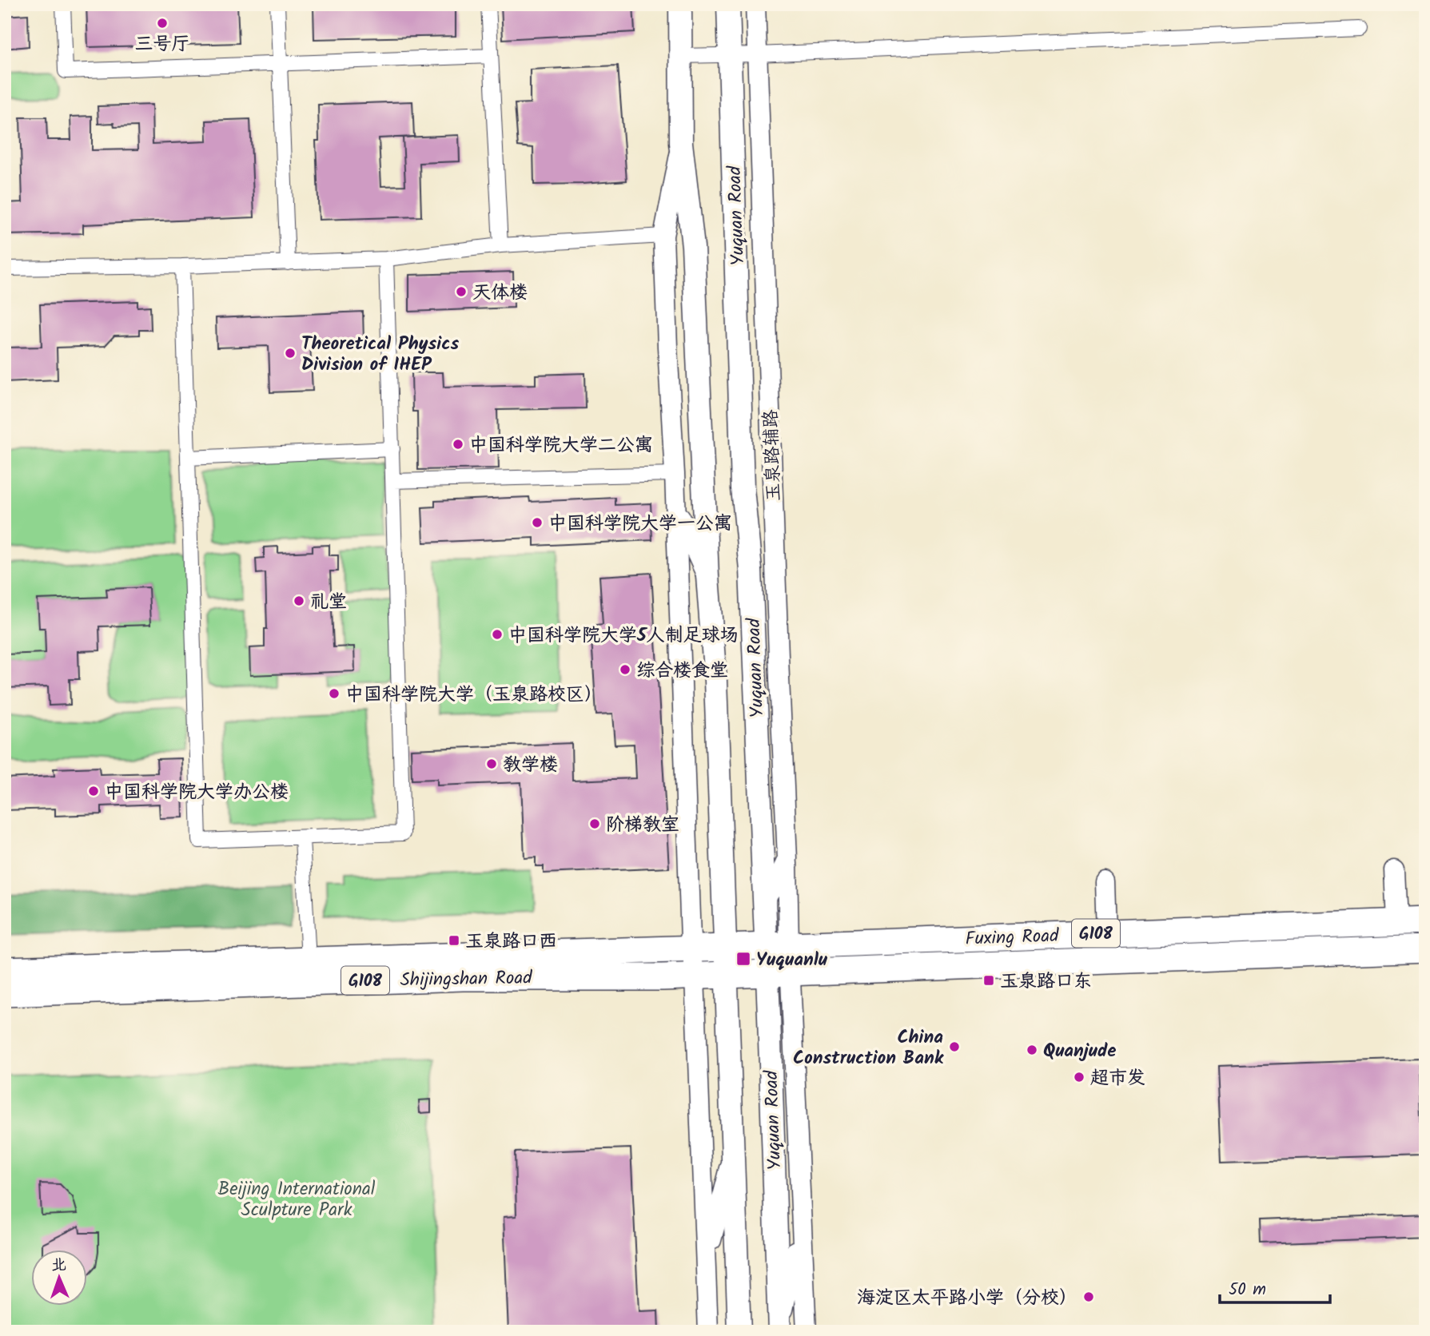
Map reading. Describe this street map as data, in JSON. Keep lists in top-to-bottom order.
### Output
{
  "streets": {
    "highway": ["G108", "Fuxing Road", "Shijingshan Road"],
    "main road": ["Yuquan Road"],
    "street": ["玉泉路辅路"]
  },
  "crossings": [
    ["Yuquan Road", "玉泉路辅路"],
    ["Yuquan Road", "G108"],
    ["Yuquan Road", "Fuxing Road"],
    ["G108", "Fuxing Road"],
    ["G108", "Shijingshan Road"]
  ],
  "parks": ["Beijing International Sculpture Park"],
  "places": {
    "other": [
      "三号厅",
      "天体楼",
      "Theoretical Physics Division of IHEP",
      "中国科学院大学二公寓",
      "中国科学院大学一公寓",
      "礼堂",
      "中国科学院大学5人制足球场",
      "综合楼食堂",
      "中国科学院大学（玉泉路校区）",
      "教学楼",
      "中国科学院大学办公楼",
      "阶梯教室",
      "China Construction Bank",
      "Quanjude",
      "超市发",
      "海淀区太平路小学（分校）"
    ],
    "transit": ["玉泉路口西", "Yuquanlu", "玉泉路口东"]
  },
  "scale_bar": "50 m",
  "north": "top"
}
